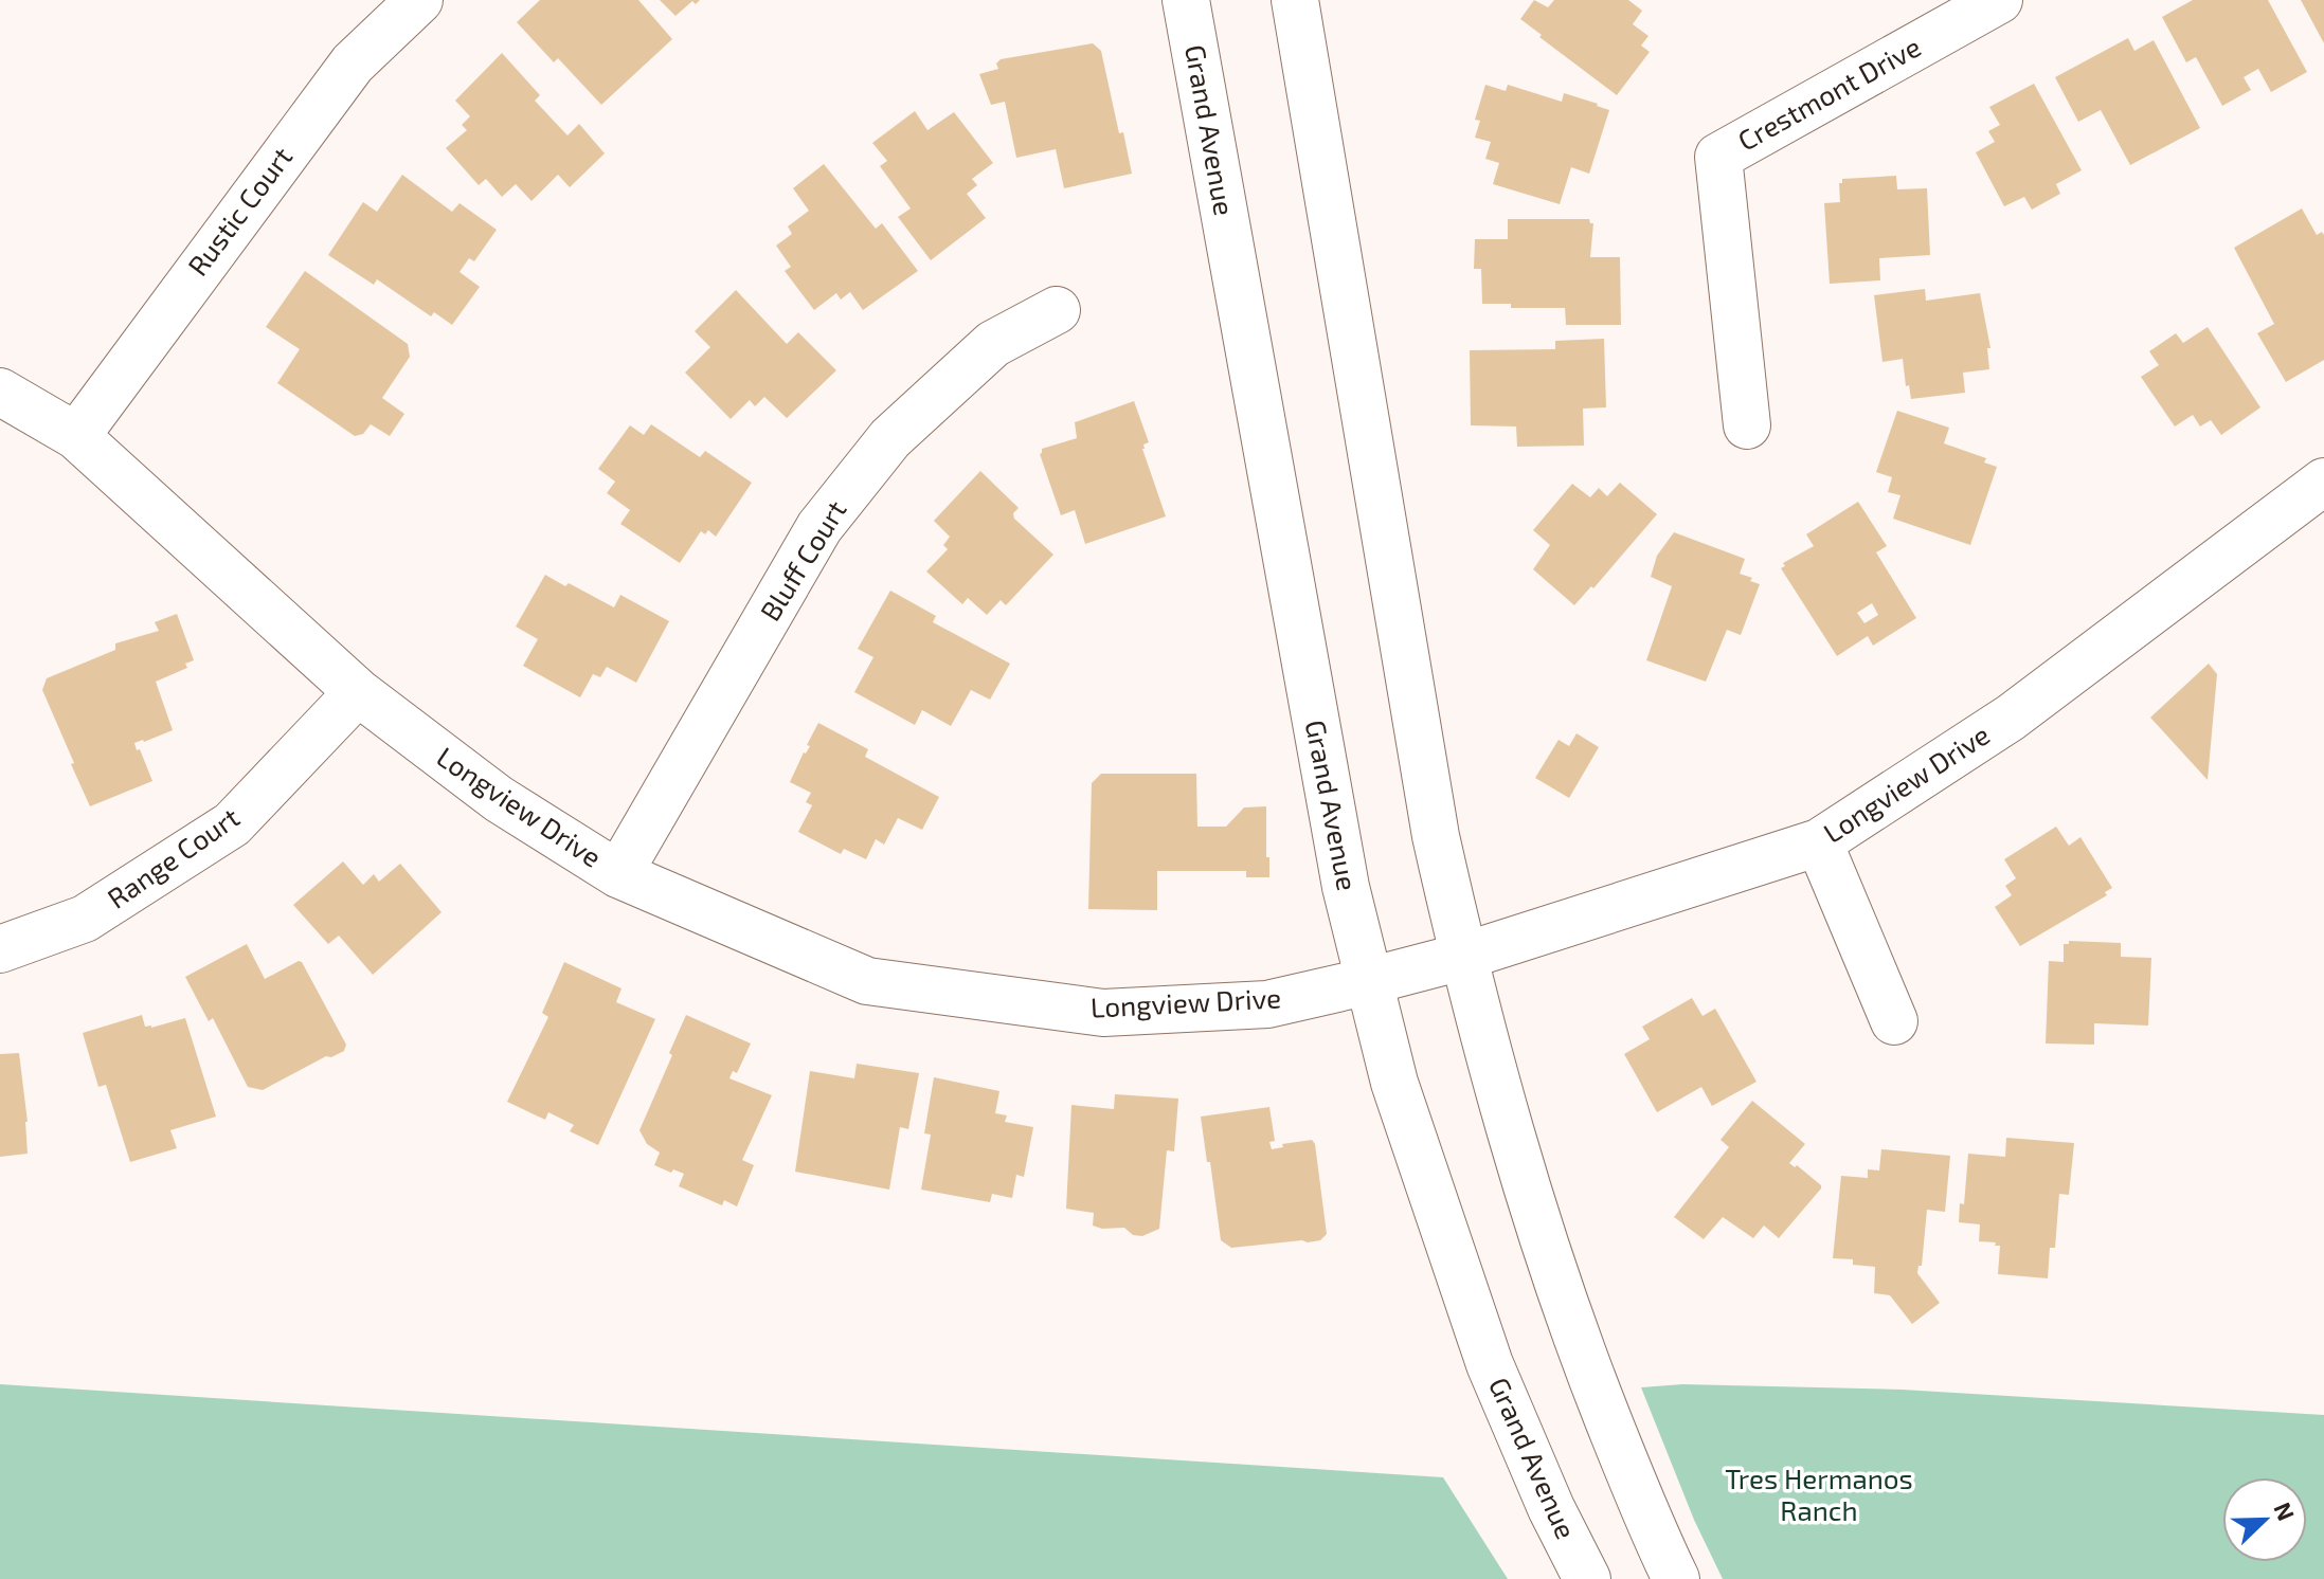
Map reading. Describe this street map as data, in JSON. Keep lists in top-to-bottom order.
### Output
{
  "streets": {
    "street": [
      "Crestmont Drive",
      "Grand Avenue",
      "Rustic Court",
      "Bluff Court",
      "Longview Drive",
      "Range Court"
    ]
  },
  "crossings": [
    ["Grand Avenue", "Longview Drive"],
    ["Rustic Court", "Longview Drive"],
    ["Bluff Court", "Longview Drive"],
    ["Longview Drive", "Range Court"]
  ],
  "parks": ["Tres Hermanos Ranch"],
  "north": "top right"
}
